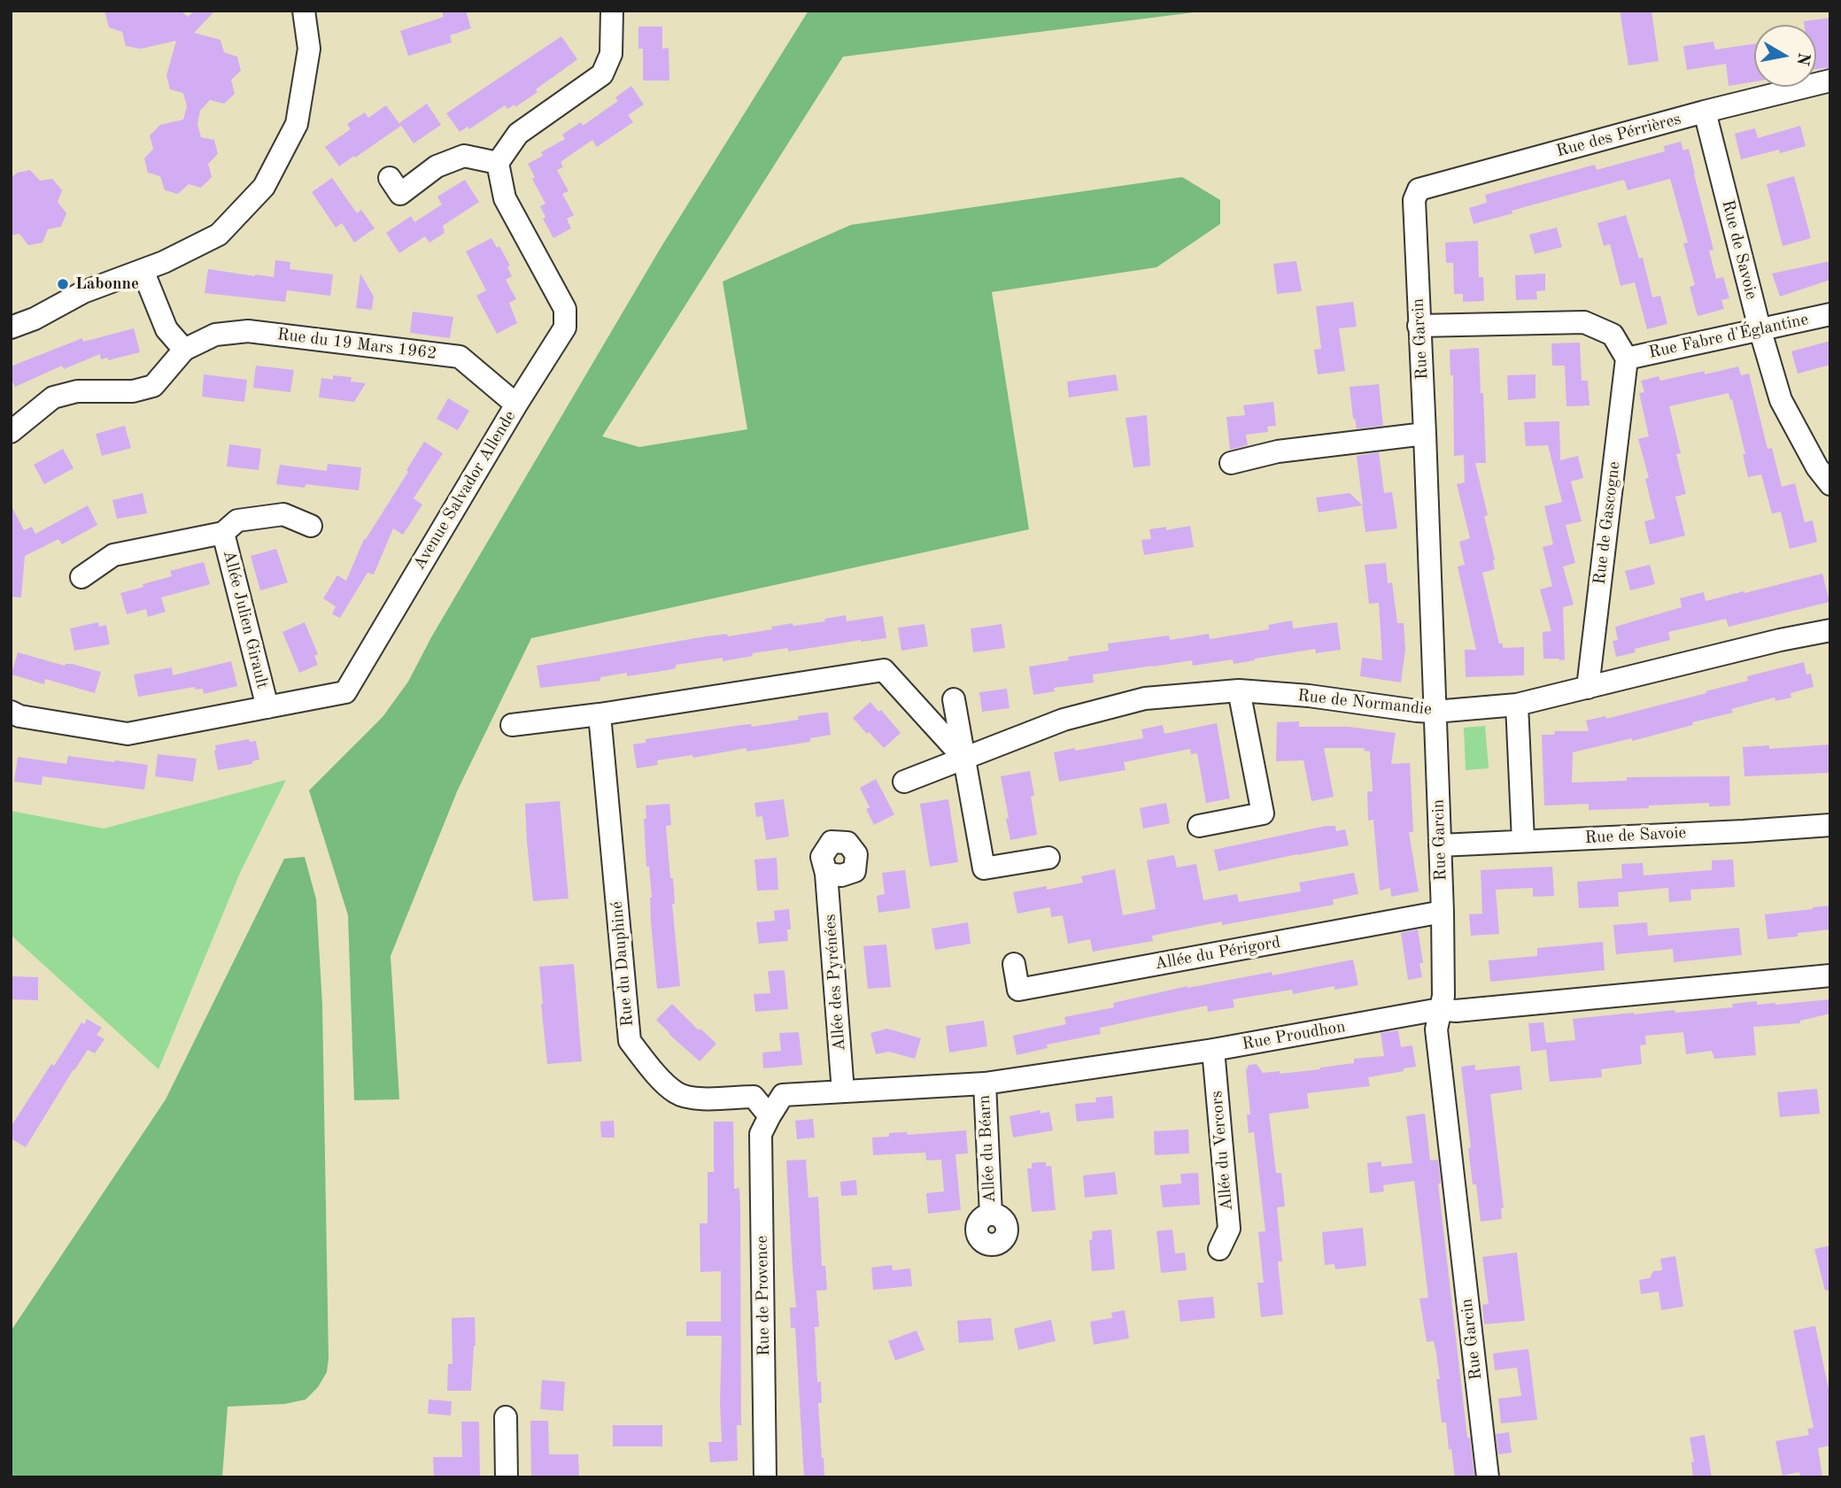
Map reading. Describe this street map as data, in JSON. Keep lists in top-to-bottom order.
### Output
{
  "streets": {
    "street": [
      "Rue des Pérrières",
      "Rue de Savoie",
      "Rue Fabre d'Églantine",
      "Rue Garcin",
      "Rue du 19 Mars 1962",
      "Avenue Salvador Allende",
      "Rue de Gascogne",
      "Allée Julien Girault",
      "Rue de Normandie",
      "Allée du Périgord",
      "Rue du Dauphiné",
      "Allée des Pyrénées",
      "Rue Proudhon",
      "Allée du Béarn",
      "Allée du Vercors",
      "Rue de Provence"
    ]
  },
  "crossings": [
    ["Rue des Pérrières", "Rue de Savoie"],
    ["Rue des Pérrières", "Rue Garcin"],
    ["Rue de Savoie", "Rue Fabre d'Églantine"],
    ["Rue de Savoie", "Rue Garcin"],
    ["Rue Fabre d'Églantine", "Rue Garcin"],
    ["Rue Fabre d'Églantine", "Rue de Gascogne"],
    ["Rue Garcin", "Rue de Normandie"],
    ["Rue Garcin", "Allée du Périgord"],
    ["Rue Garcin", "Rue Proudhon"],
    ["Rue du 19 Mars 1962", "Avenue Salvador Allende"],
    ["Avenue Salvador Allende", "Allée Julien Girault"],
    ["Rue de Gascogne", "Rue de Normandie"],
    ["Rue du Dauphiné", "Rue Proudhon"],
    ["Rue du Dauphiné", "Rue de Provence"],
    ["Allée des Pyrénées", "Rue Proudhon"],
    ["Rue Proudhon", "Allée du Béarn"],
    ["Rue Proudhon", "Allée du Vercors"],
    ["Rue Proudhon", "Rue de Provence"]
  ],
  "places": ["Labonne"],
  "north": "right"
}
